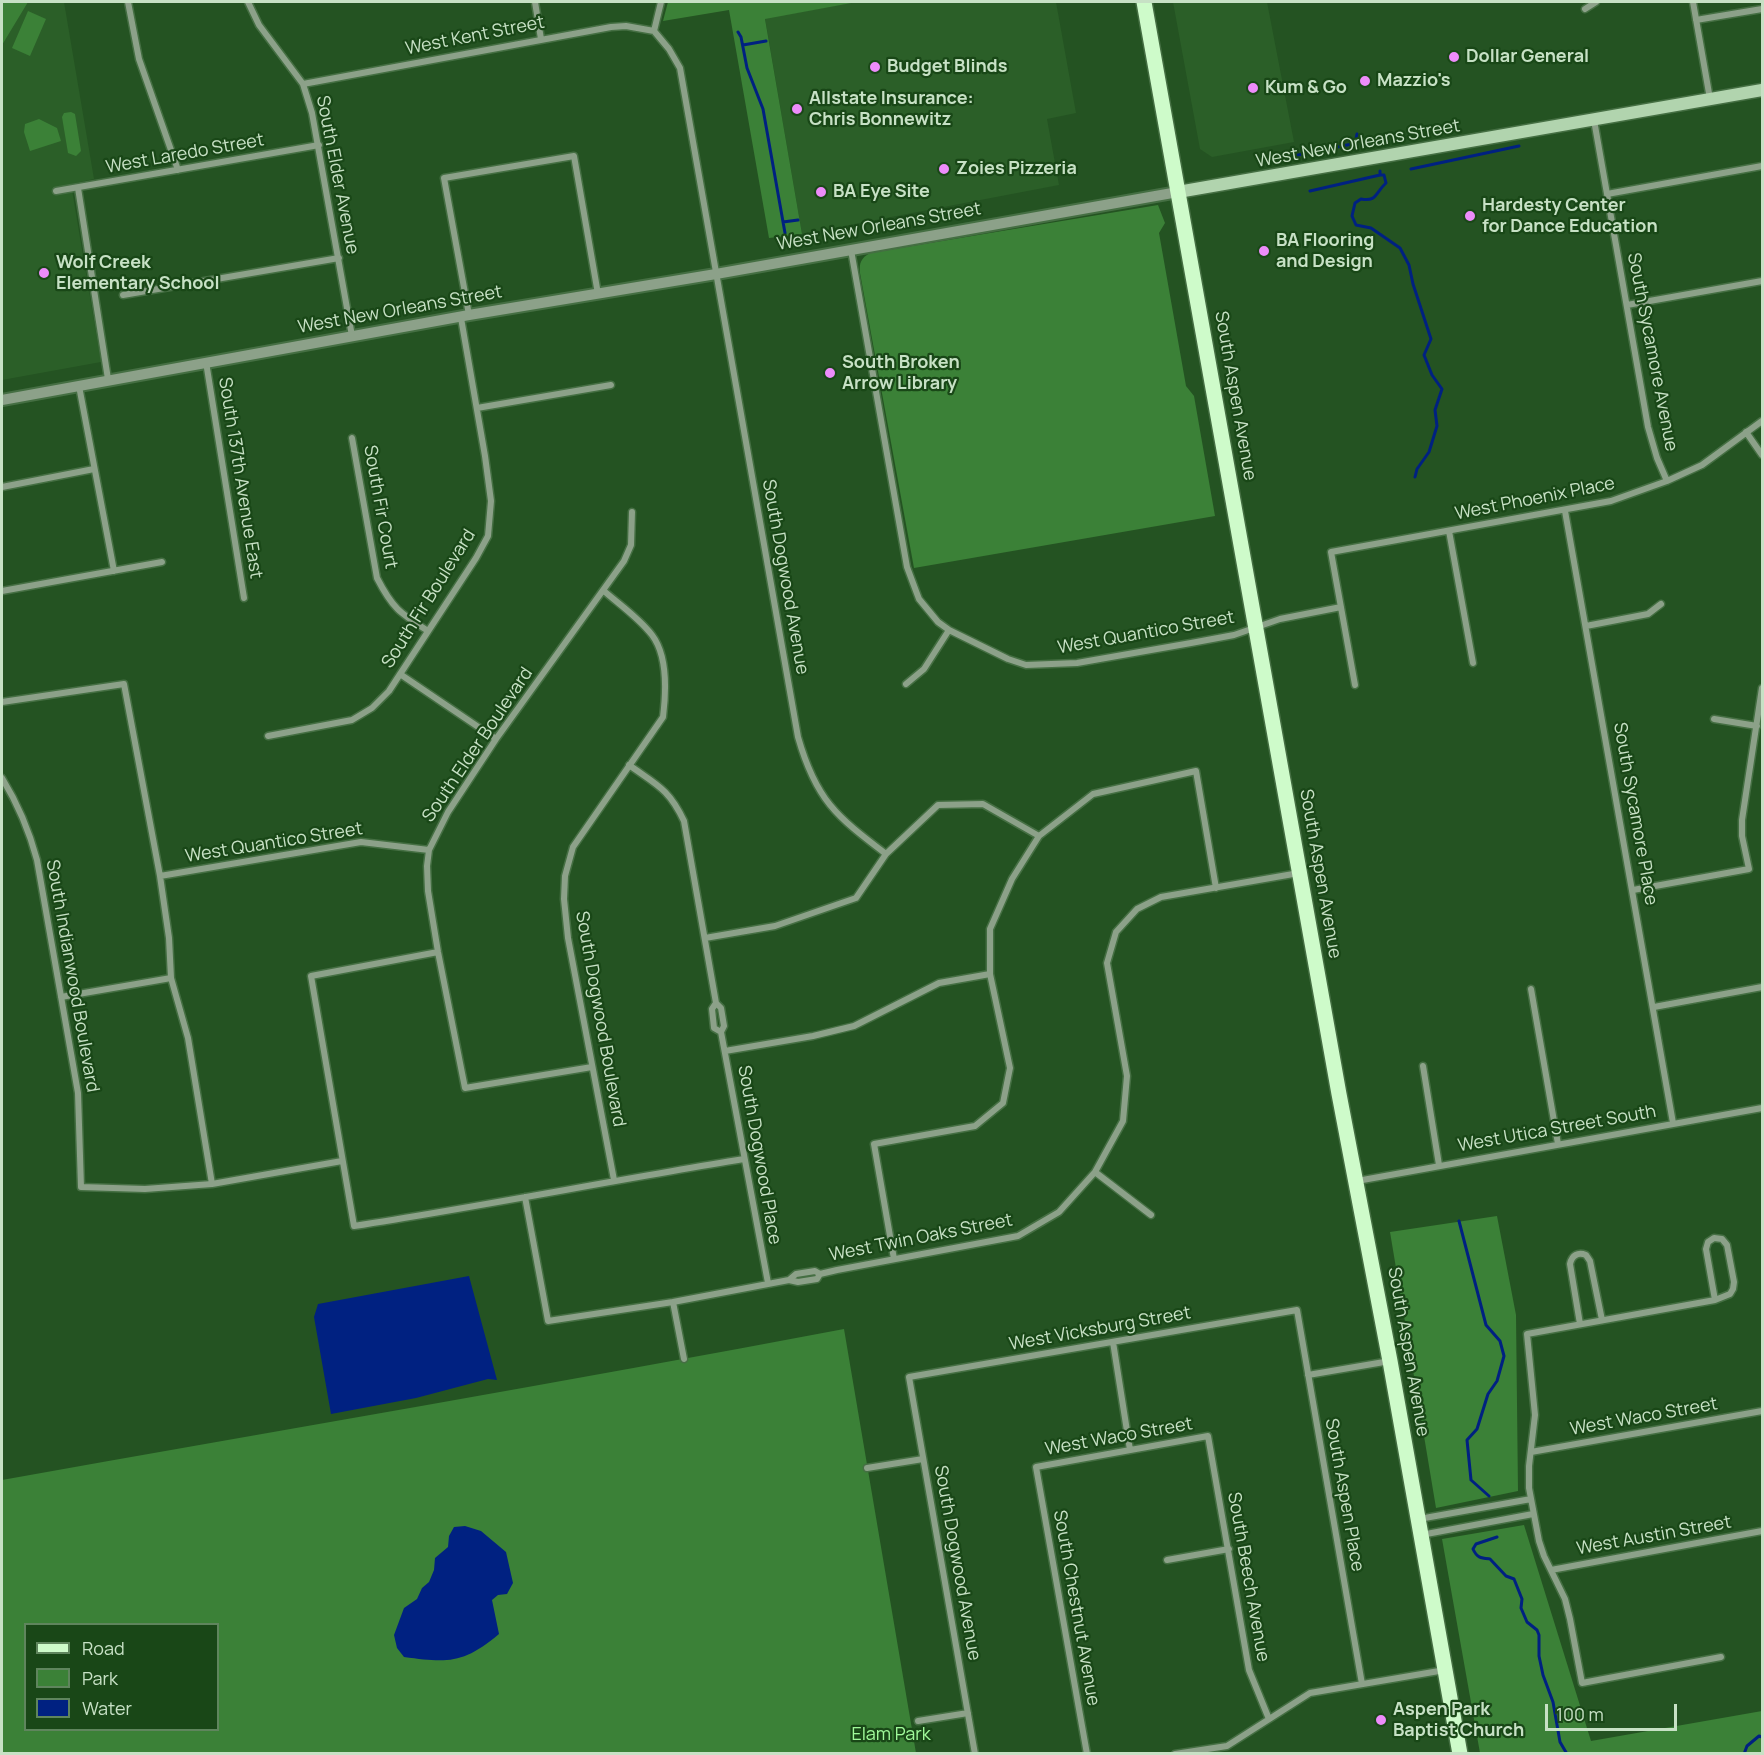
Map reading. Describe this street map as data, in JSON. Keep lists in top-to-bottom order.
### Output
{
  "streets": {
    "main road": ["West New Orleans Street", "South Aspen Avenue"],
    "street": [
      "West Kent Street",
      "West Laredo Street",
      "South Elder Avenue",
      "South Sycamore Avenue",
      "South 137th Avenue East",
      "West Phoenix Place",
      "South Fir Court",
      "South Dogwood Avenue",
      "South Fir Boulevard",
      "West Quantico Street",
      "South Elder Boulevard",
      "South Sycamore Place",
      "South Indianwood Boulevard",
      "South Dogwood Boulevard",
      "West Utica Street South",
      "South Dogwood Place",
      "West Twin Oaks Street",
      "West Vicksburg Street",
      "West Waco Street",
      "South Aspen Place",
      "West Austin Street",
      "South Beech Avenue",
      "South Chestnut Avenue"
    ]
  },
  "crossings": [
    ["West Kent Street", "South Elder Avenue"],
    ["West New Orleans Street", "South Elder Avenue"],
    ["West New Orleans Street", "South Sycamore Avenue"],
    ["West New Orleans Street", "South Aspen Avenue"],
    ["West New Orleans Street", "South 137th Avenue East"],
    ["West New Orleans Street", "South Dogwood Avenue"],
    ["West New Orleans Street", "South Fir Boulevard"],
    ["West New Orleans Street", "West Quantico Street"],
    ["West Laredo Street", "South Elder Avenue"],
    ["South Sycamore Avenue", "West Phoenix Place"],
    ["South Aspen Avenue", "West Quantico Street"],
    ["South Aspen Avenue", "West Utica Street South"],
    ["South Aspen Avenue", "West Twin Oaks Street"],
    ["West Phoenix Place", "West Quantico Street"],
    ["West Phoenix Place", "South Sycamore Place"],
    ["South Fir Court", "South Fir Boulevard"],
    ["South Dogwood Avenue", "West Vicksburg Street"],
    ["West Quantico Street", "South Elder Boulevard"],
    ["South Elder Boulevard", "South Dogwood Boulevard"],
    ["South Sycamore Place", "West Utica Street South"],
    ["South Dogwood Boulevard", "South Dogwood Place"],
    ["South Dogwood Place", "West Twin Oaks Street"],
    ["West Vicksburg Street", "South Aspen Place"],
    ["West Waco Street", "South Beech Avenue"],
    ["West Waco Street", "South Chestnut Avenue"]
  ],
  "parks": ["Elam Park"],
  "places": [
    "Dollar General",
    "Budget Blinds",
    "Mazzio's",
    "Kum & Go",
    "Allstate Insurance: Chris Bonnewitz",
    "Zoies Pizzeria",
    "BA Eye Site",
    "Hardesty Center for Dance Education",
    "BA Flooring and Design",
    "Wolf Creek Elementary School",
    "South Broken Arrow Library",
    "Aspen Park Baptist Church"
  ],
  "legend": ["Road", "Park", "Water"],
  "scale_bar": "100 m"
}
